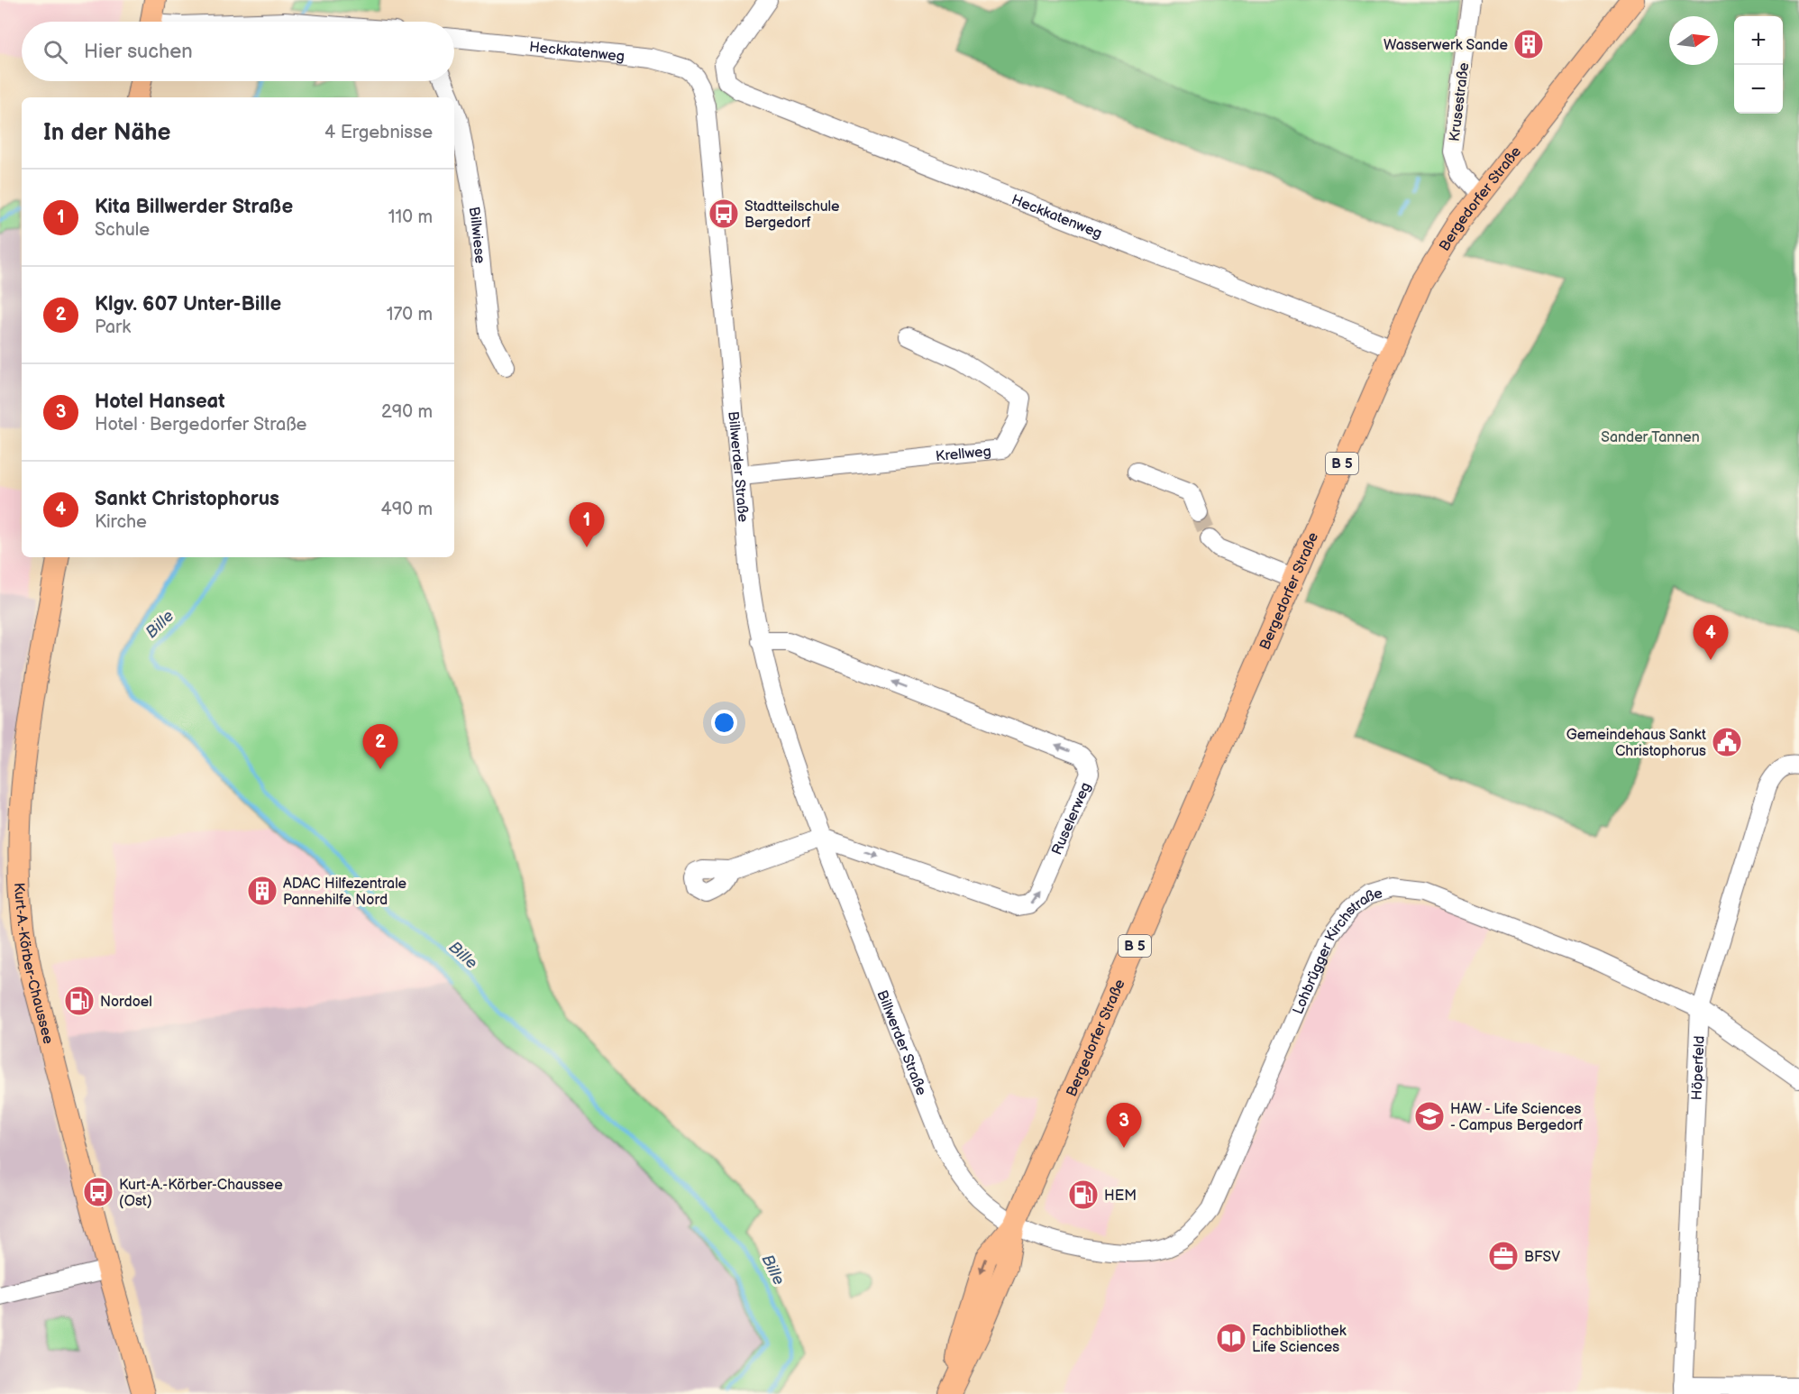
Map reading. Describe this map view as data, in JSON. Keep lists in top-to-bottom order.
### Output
{
  "streets": {
    "main road": ["Bergedorfer Straße", "B 5", "Kurt-A.-Körber-Chaussee"],
    "street": [
      "Heckkatenweg",
      "Krusestraße",
      "Billwiese",
      "Krellweg",
      "Billwerder Straße",
      "Ruselerweg",
      "Lohbrügger Kirchstraße",
      "Höperfeld"
    ]
  },
  "crossings": [
    ["Heckkatenweg", "Bergedorfer Straße"],
    ["Heckkatenweg", "Billwerder Straße"],
    ["Krusestraße", "Bergedorfer Straße"],
    ["Bergedorfer Straße", "Billwerder Straße"],
    ["Bergedorfer Straße", "Lohbrügger Kirchstraße"],
    ["Krellweg", "Billwerder Straße"],
    ["Billwerder Straße", "Ruselerweg"],
    ["Billwerder Straße", "Lohbrügger Kirchstraße"],
    ["Lohbrügger Kirchstraße", "Höperfeld"]
  ],
  "water": ["Bille"],
  "parks": ["Sander Tannen"],
  "places": {
    "building": ["Wasserwerk Sande", "ADAC Hilfezentrale Pannehilfe Nord"],
    "bus stop": ["Stadtteilschule Bergedorf", "Kurt-A.-Körber-Chaussee (Ost)"],
    "public building": ["Gemeindehaus Sankt Christophorus"],
    "fuel station": ["Nordoel", "HEM"],
    "school or university": ["HAW - Life Sciences - Campus Bergedorf"],
    "office": ["BFSV"],
    "library": ["Fachbibliothek Life Sciences"]
  },
  "north": "right",
  "page": {
    "map_buttons": ["+", "−"],
    "search": "Hier suchen",
    "heading": ["In der Nähe", "4 Ergebnisse"],
    "list": [
      {
        "mark": "1",
        "name": "Kita Billwerder Straße",
        "note": "Schule",
        "value": "110 m"
      },
      {
        "mark": "2",
        "name": "Klgv. 607 Unter-Bille",
        "note": "Park",
        "value": "170 m"
      },
      {
        "mark": "3",
        "name": "Hotel Hanseat",
        "note": "Hotel · Bergedorfer Straße",
        "value": "290 m"
      },
      {
        "mark": "4",
        "name": "Sankt Christophorus",
        "note": "Kirche",
        "value": "490 m"
      }
    ],
    "pins": [
      "1",
      "4",
      "2",
      "3"
    ]
  }
}
